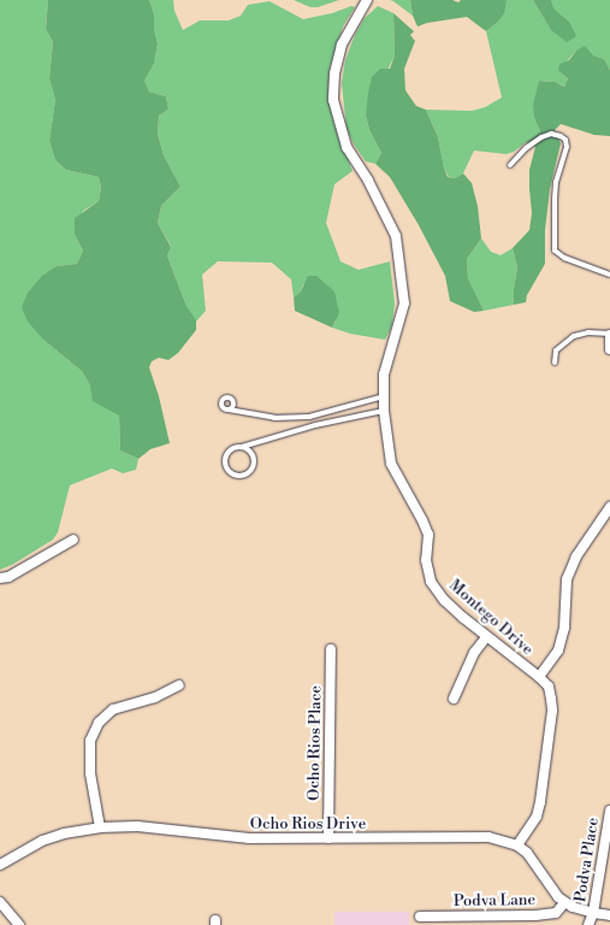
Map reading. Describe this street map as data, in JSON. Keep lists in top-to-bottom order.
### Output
{
  "streets": {
    "street": [
      "Montego Drive",
      "Ocho Rios Place",
      "Ocho Rios Drive",
      "Podva Place",
      "Podva Lane"
    ]
  },
  "crossings": [
    ["Montego Drive", "Ocho Rios Drive"],
    ["Ocho Rios Place", "Ocho Rios Drive"]
  ]
}
